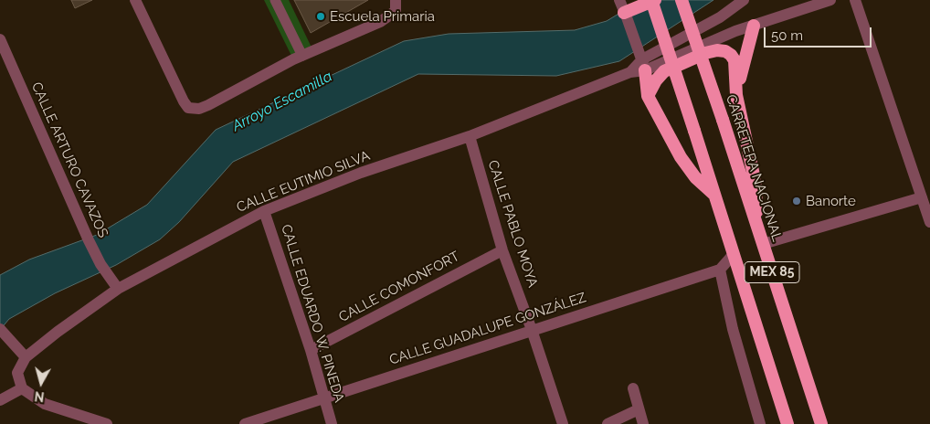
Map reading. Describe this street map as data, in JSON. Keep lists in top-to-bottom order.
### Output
{
  "streets": {
    "highway": ["CARRETERA NACIONAL", "MEX 85"],
    "street": [
      "CALLE ARTURO CAVAZOS",
      "CALLE EUTIMIO SILVA",
      "CALLE PABLO MOYA",
      "CALLE COMONFORT",
      "CALLE EDUARDO W. PINEDA",
      "CALLE GUADALUPE GONZÁLEZ"
    ]
  },
  "crossings": [
    ["CALLE ARTURO CAVAZOS", "CALLE EUTIMIO SILVA"],
    ["CARRETERA NACIONAL", "MEX 85"],
    ["CALLE EUTIMIO SILVA", "CALLE PABLO MOYA"],
    ["CALLE EUTIMIO SILVA", "CALLE EDUARDO W. PINEDA"],
    ["CALLE PABLO MOYA", "CALLE COMONFORT"],
    ["CALLE PABLO MOYA", "CALLE GUADALUPE GONZÁLEZ"],
    ["CALLE COMONFORT", "CALLE EDUARDO W. PINEDA"],
    ["CALLE EDUARDO W. PINEDA", "CALLE GUADALUPE GONZÁLEZ"]
  ],
  "water": ["Arroyo Escamilla"],
  "places": ["Escuela Primaria", "Banorte"],
  "scale_bar": "50 m",
  "north": "bottom"
}
